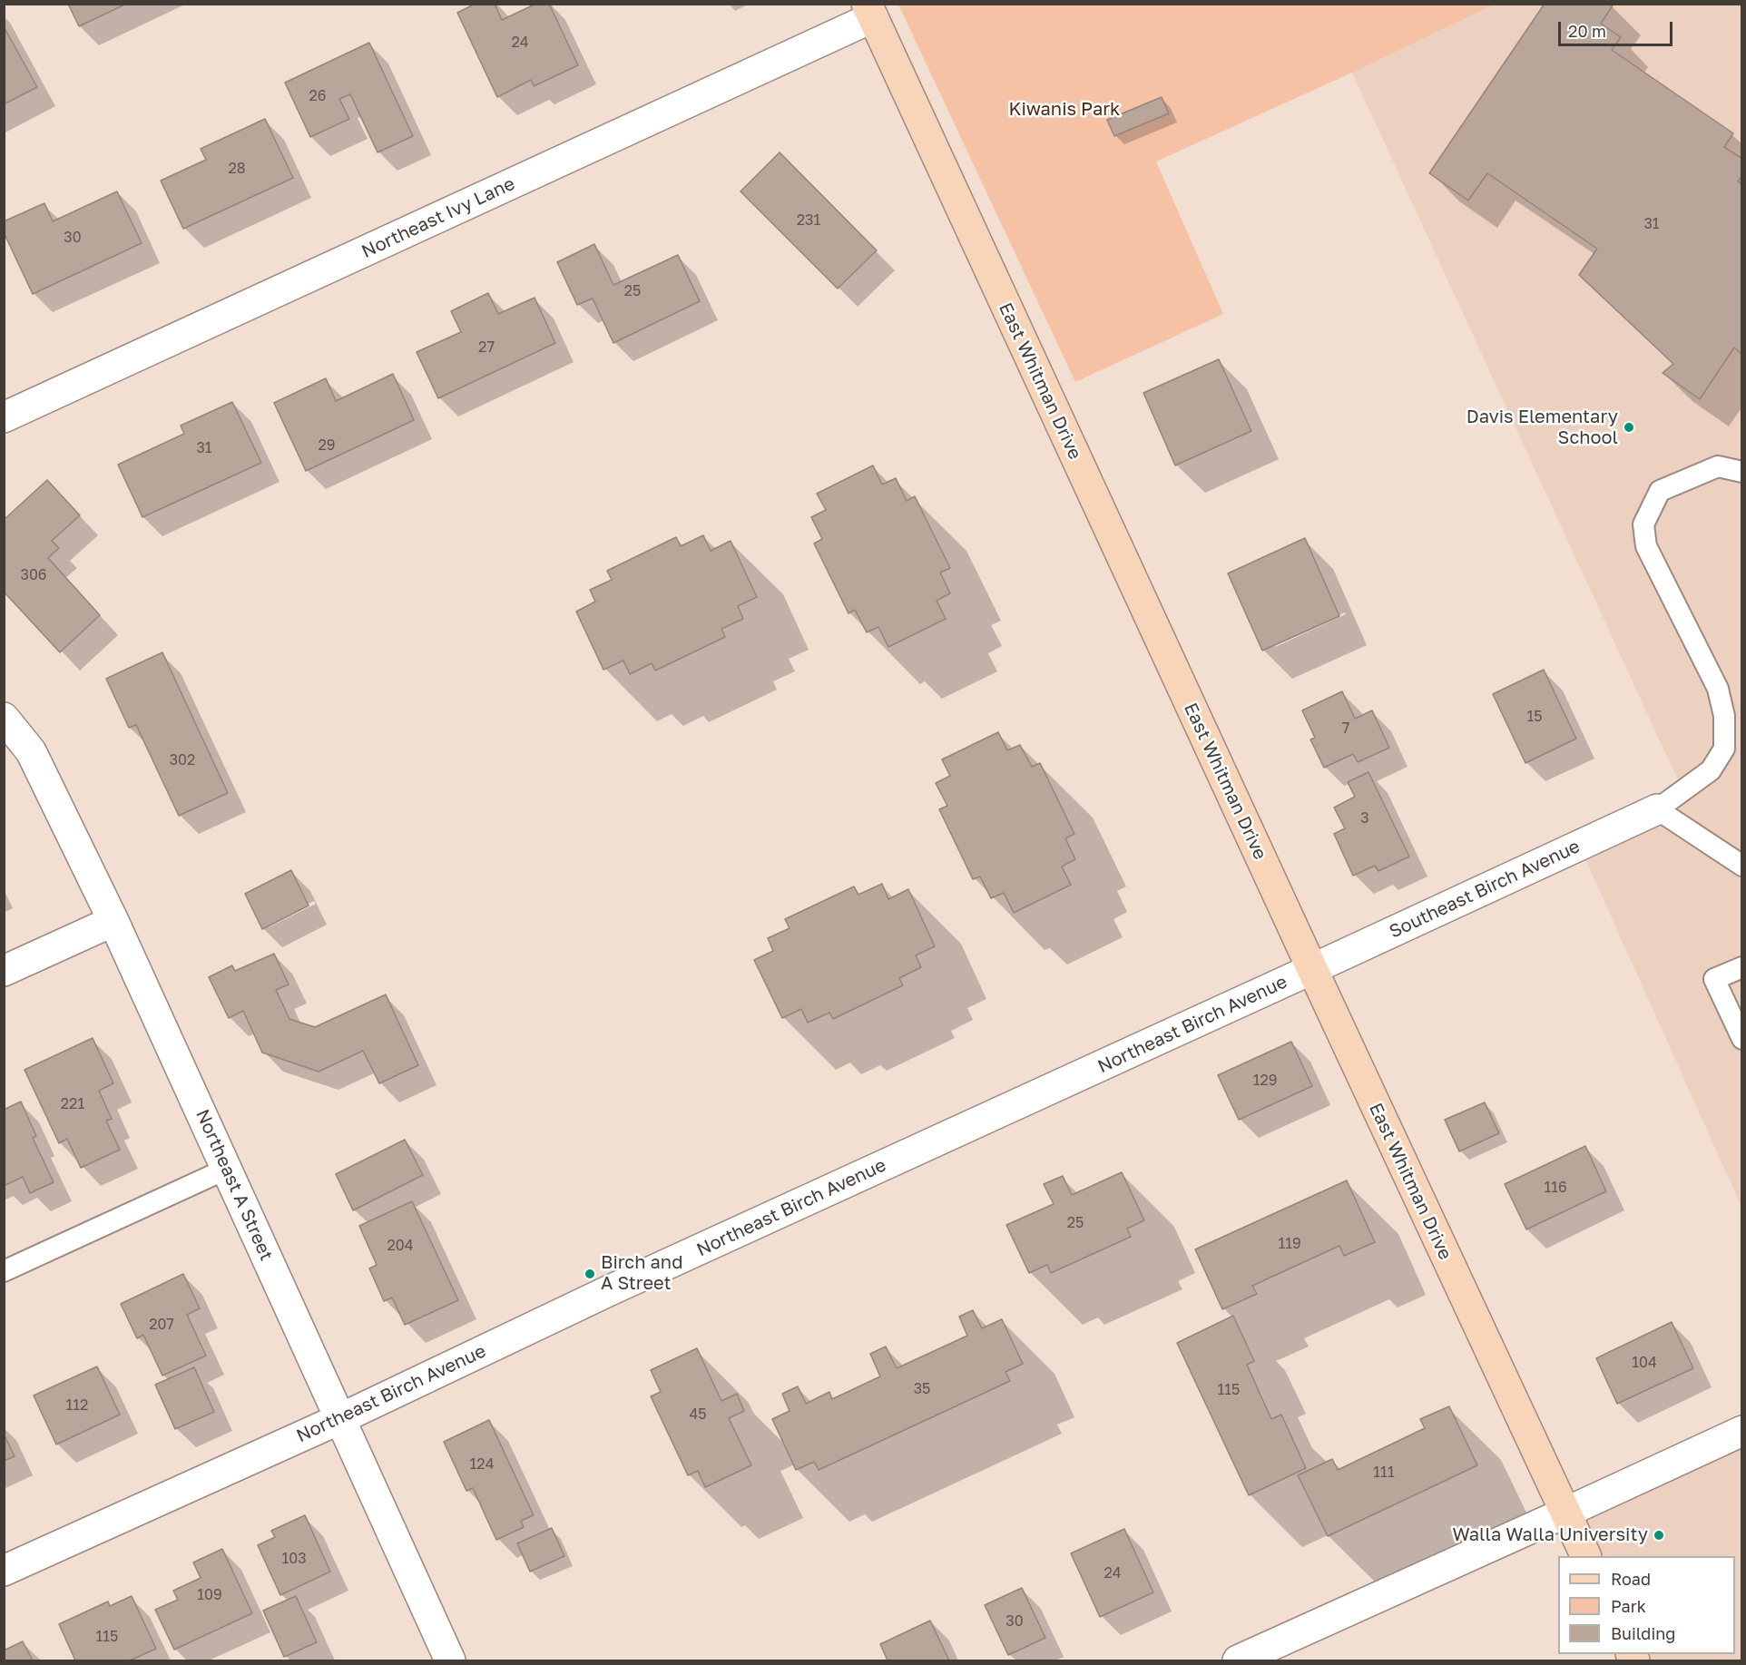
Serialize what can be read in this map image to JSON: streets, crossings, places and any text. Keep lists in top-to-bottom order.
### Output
{
  "streets": {
    "main road": ["East Whitman Drive"],
    "street": [
      "Northeast Ivy Lane",
      "Southeast Birch Avenue",
      "Northeast Birch Avenue",
      "Northeast A Street"
    ]
  },
  "crossings": [
    ["Northeast Ivy Lane", "East Whitman Drive"],
    ["East Whitman Drive", "Southeast Birch Avenue"],
    ["East Whitman Drive", "Northeast Birch Avenue"],
    ["Southeast Birch Avenue", "Northeast Birch Avenue"],
    ["Northeast Birch Avenue", "Northeast A Street"]
  ],
  "parks": ["Kiwanis Park"],
  "places": ["Davis Elementary School", "Birch and A Street", "Walla Walla University"],
  "house_numbers": [
    "24",
    "26",
    "28",
    "231",
    "31",
    "30",
    "25",
    "27",
    "29",
    "31",
    "306",
    "15",
    "7",
    "302",
    "3",
    "129",
    "221",
    "116",
    "25",
    "119",
    "204",
    "207",
    "104",
    "35",
    "115",
    "112",
    "45",
    "124",
    "111",
    "103",
    "24",
    "109",
    "30",
    "115"
  ],
  "legend": ["Road", "Park", "Building"],
  "scale_bar": "20 m"
}
